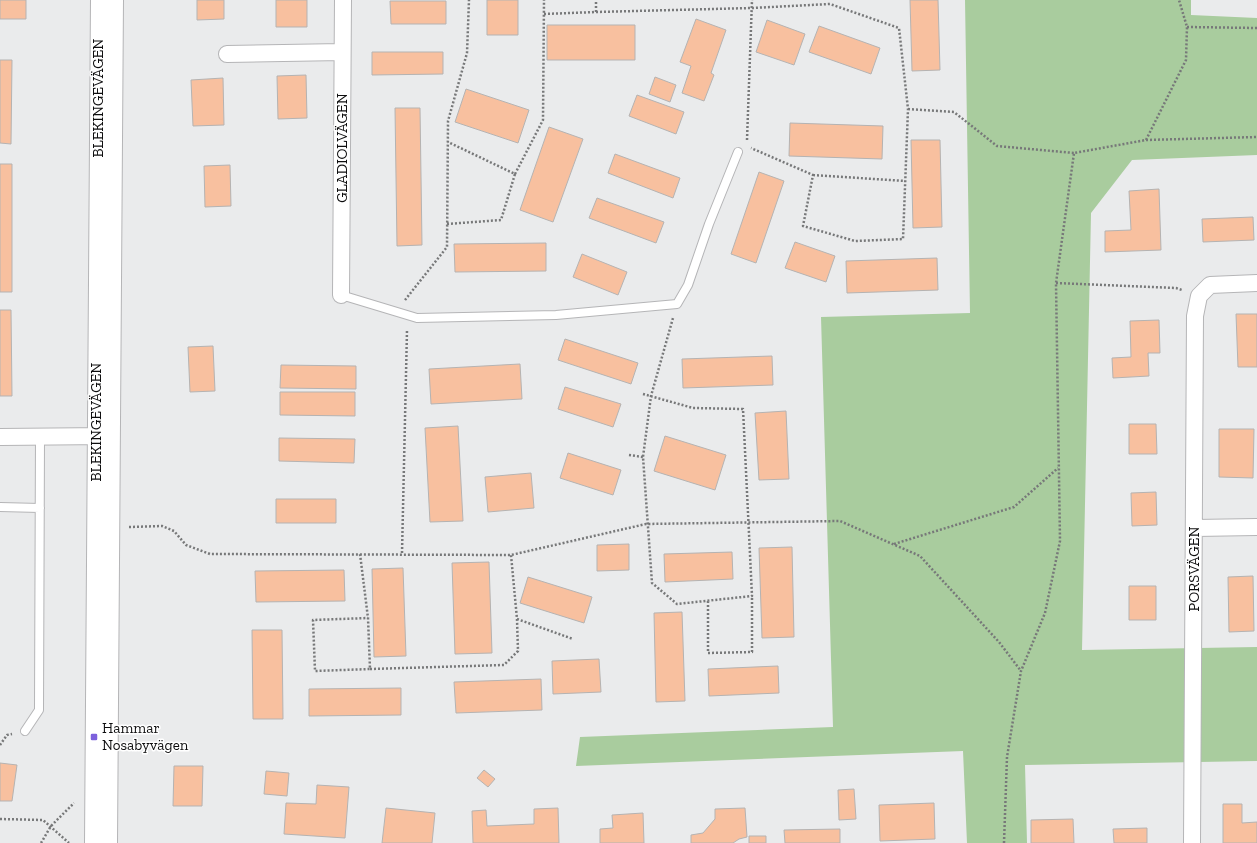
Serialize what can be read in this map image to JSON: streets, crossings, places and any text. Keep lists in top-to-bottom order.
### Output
{
  "streets": {
    "street": ["BLEKINGEVÄGEN", "GLADIOLVÄGEN", "PORSVÄGEN"]
  },
  "places": {
    "transit": ["Hammar Nosabyvägen"]
  }
}
